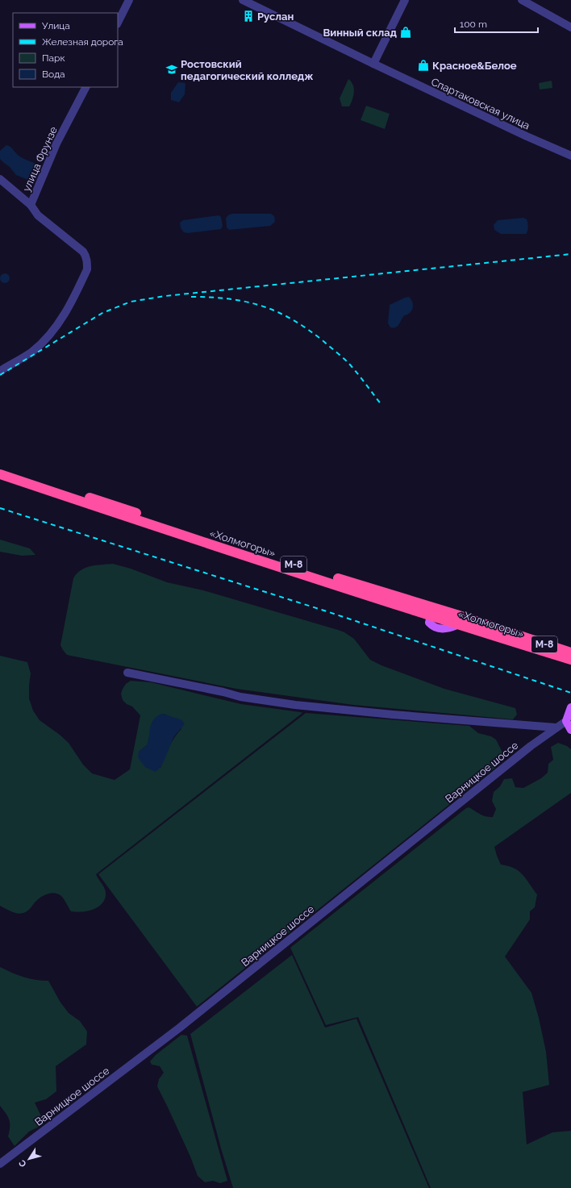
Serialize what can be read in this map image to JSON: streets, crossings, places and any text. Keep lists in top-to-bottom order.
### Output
{
  "streets": {
    "highway": ["«Холмогоры»", "М-8"],
    "street": ["Спартаковская улица", "улица Фрунзе", "Варницкое шоссе"]
  },
  "places": {
    "building": ["Руслан"],
    "shop": ["Винный склад", "Красное&Белое"],
    "school or university": ["Ростовский педагогический колледж"]
  },
  "legend": [
    "Улица",
    "Железная дорога",
    "Парк",
    "Вода"
  ],
  "scale_bar": "100 m",
  "north": "bottom left"
}
